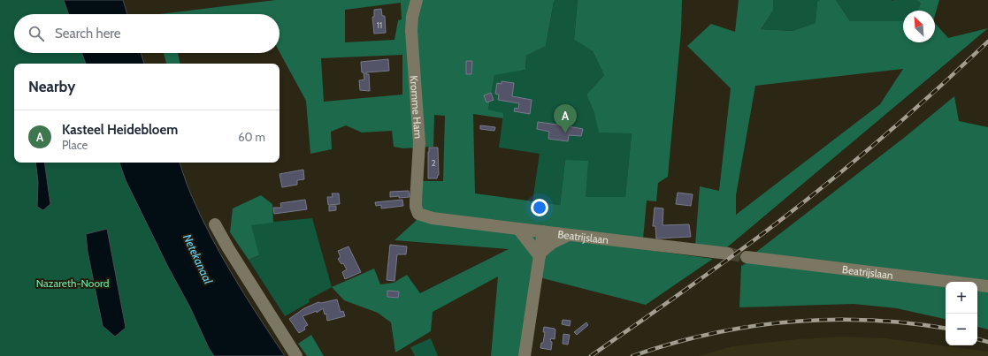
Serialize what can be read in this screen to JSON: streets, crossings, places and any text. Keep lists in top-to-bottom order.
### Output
{
  "streets": {
    "street": ["Kromme Ham", "Beatrijslaan"]
  },
  "crossings": [
    ["Kromme Ham", "Beatrijslaan"]
  ],
  "water": ["Netekanaal"],
  "parks": ["Nazareth-Noord"],
  "house_numbers": ["11", "2"],
  "north": "top left",
  "page": {
    "search": "Search here",
    "heading": "Nearby",
    "pins": "A",
    "list": [
      {
        "mark": "A",
        "name": "Kasteel Heidebloem",
        "note": "Place",
        "value": "60 m"
      }
    ],
    "map_buttons": ["+", "−"]
  }
}
